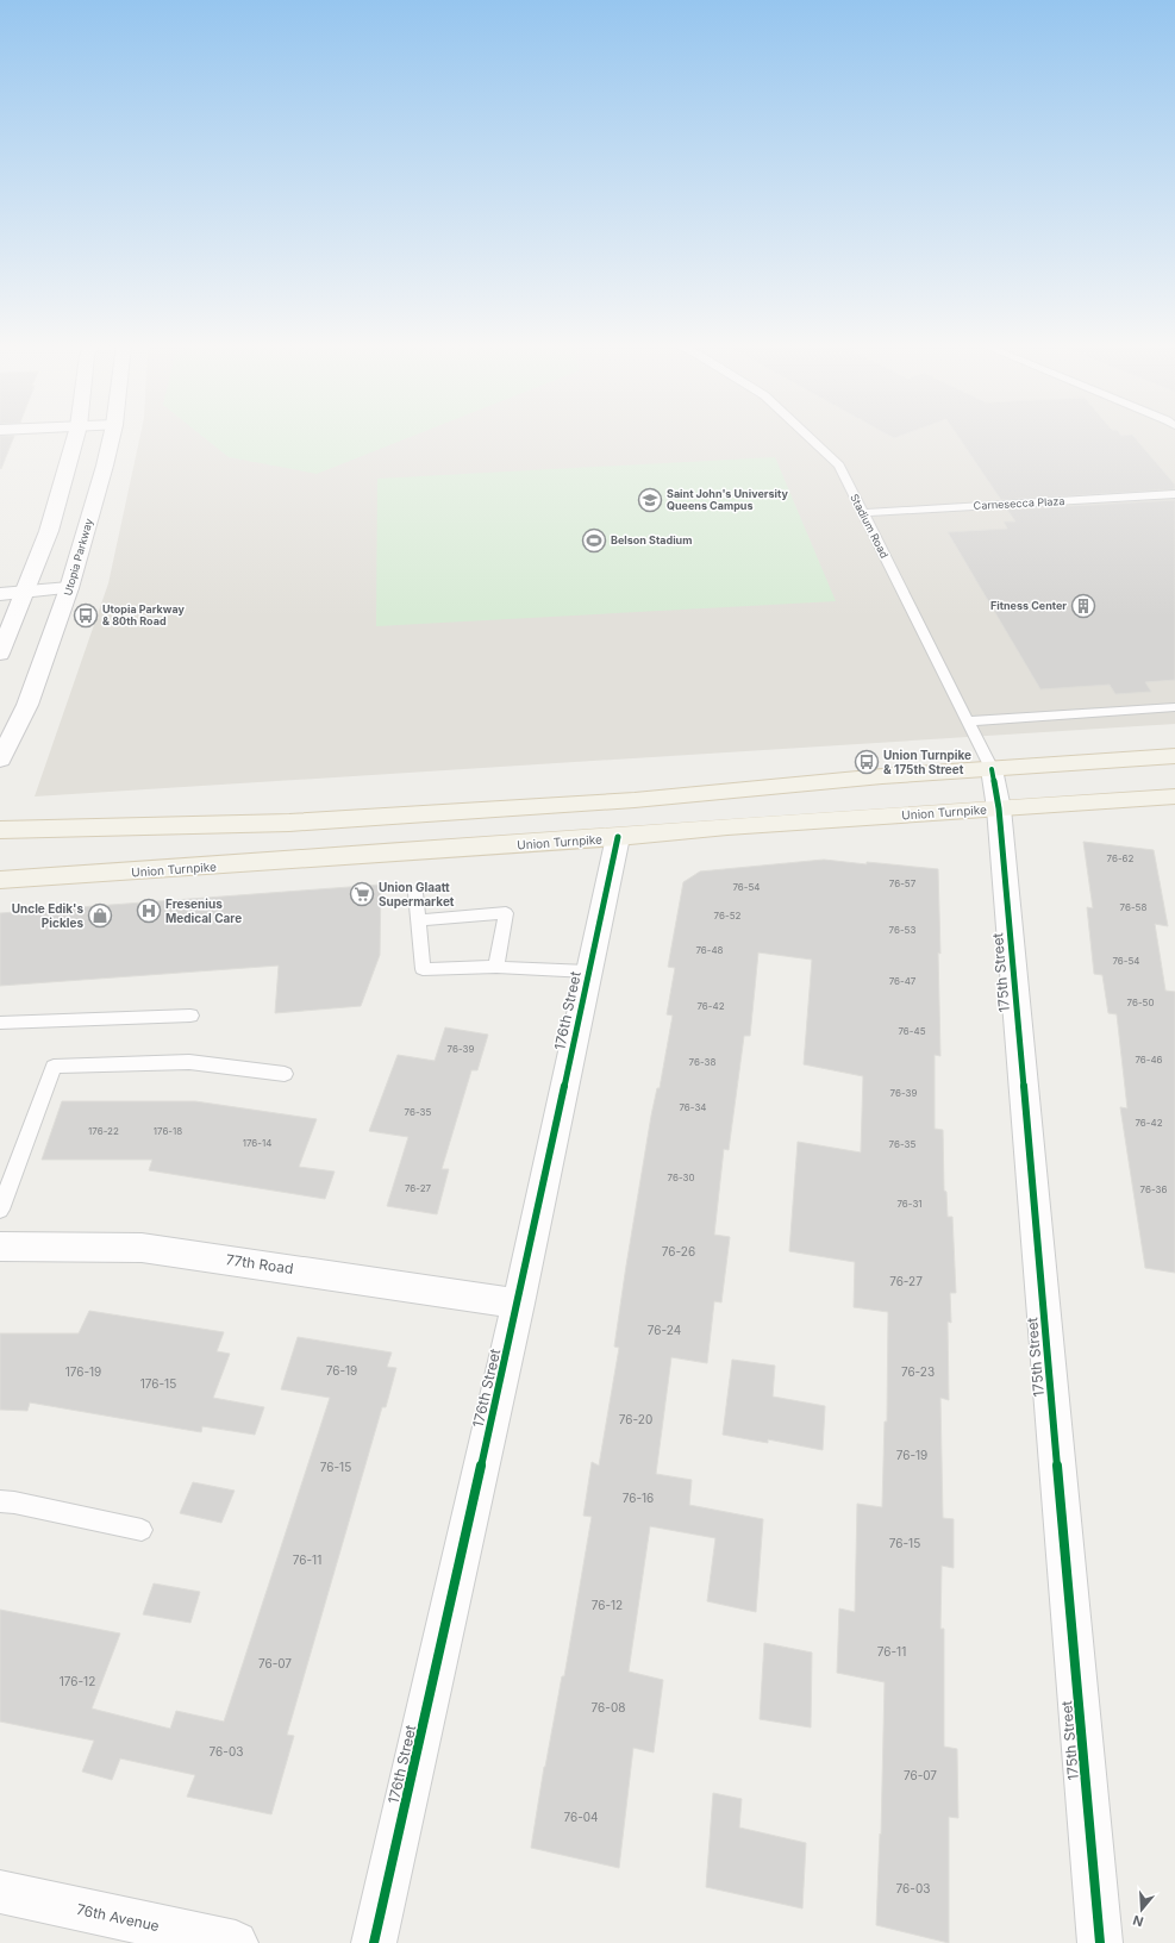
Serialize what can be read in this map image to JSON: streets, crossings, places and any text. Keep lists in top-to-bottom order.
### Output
{
  "streets": {
    "main road": ["Union Turnpike"],
    "street": [
      "Utopia Parkway",
      "175th Street",
      "176th Street",
      "77th Road",
      "76th Avenue"
    ],
    "lane": ["Carnesecca Plaza", "Stadium Road"]
  },
  "crossings": [
    ["Carnesecca Plaza", "Stadium Road"],
    ["Stadium Road", "175th Street"],
    ["Union Turnpike", "175th Street"],
    ["Union Turnpike", "176th Street"],
    ["176th Street", "77th Road"]
  ],
  "places": {
    "school or university": ["Saint John's University Queens Campus"],
    "sports": ["Belson Stadium"],
    "building": ["Fitness Center"],
    "bus stop": ["Utopia Parkway & 80th Road", "Union Turnpike & 175th Street"],
    "supermarket": ["Union Glaatt Supermarket"],
    "hospital": ["Fresenius Medical Care"],
    "shop": ["Uncle Edik's Pickles"]
  },
  "house_numbers": [
    "76-62",
    "76-57",
    "76-54",
    "76-58",
    "76-52",
    "76-53",
    "76-48",
    "76-54",
    "76-47",
    "76-50",
    "76-42",
    "76-45",
    "76-39",
    "76-46",
    "76-38",
    "76-39",
    "76-34",
    "76-35",
    "76-42",
    "176-22",
    "176-18",
    "176-14",
    "76-35",
    "76-30",
    "76-27",
    "76-36",
    "76-31",
    "76-26",
    "76-27",
    "76-24",
    "76-19",
    "176-19",
    "76-23",
    "176-15",
    "76-20",
    "76-19",
    "76-15",
    "76-16",
    "76-15",
    "76-11",
    "76-12",
    "76-11",
    "76-07",
    "176-12",
    "76-08",
    "76-03",
    "76-07",
    "76-04",
    "76-03"
  ],
  "north": "bottom"
}
